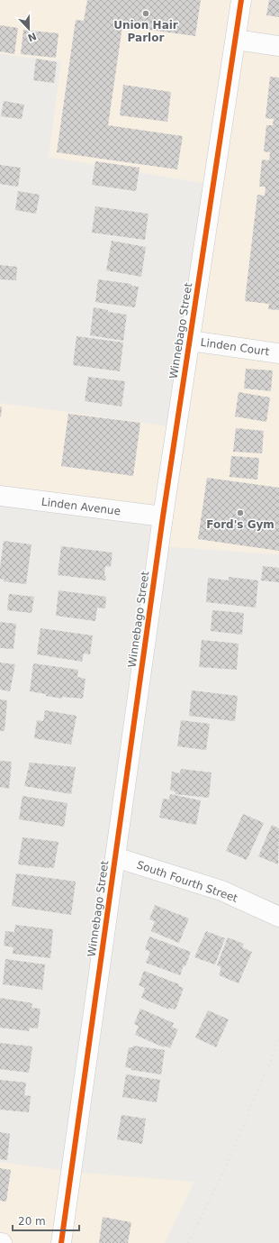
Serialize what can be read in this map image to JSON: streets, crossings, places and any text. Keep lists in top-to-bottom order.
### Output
{
  "streets": {
    "street": [
      "Winnebago Street",
      "Linden Court",
      "Linden Avenue",
      "South Fourth Street"
    ]
  },
  "crossings": [
    ["Winnebago Street", "Linden Court"],
    ["Winnebago Street", "Linden Avenue"],
    ["Winnebago Street", "South Fourth Street"]
  ],
  "places": ["Union Hair Parlor", "Ford's Gym"],
  "scale_bar": "20 m",
  "north": "bottom"
}
